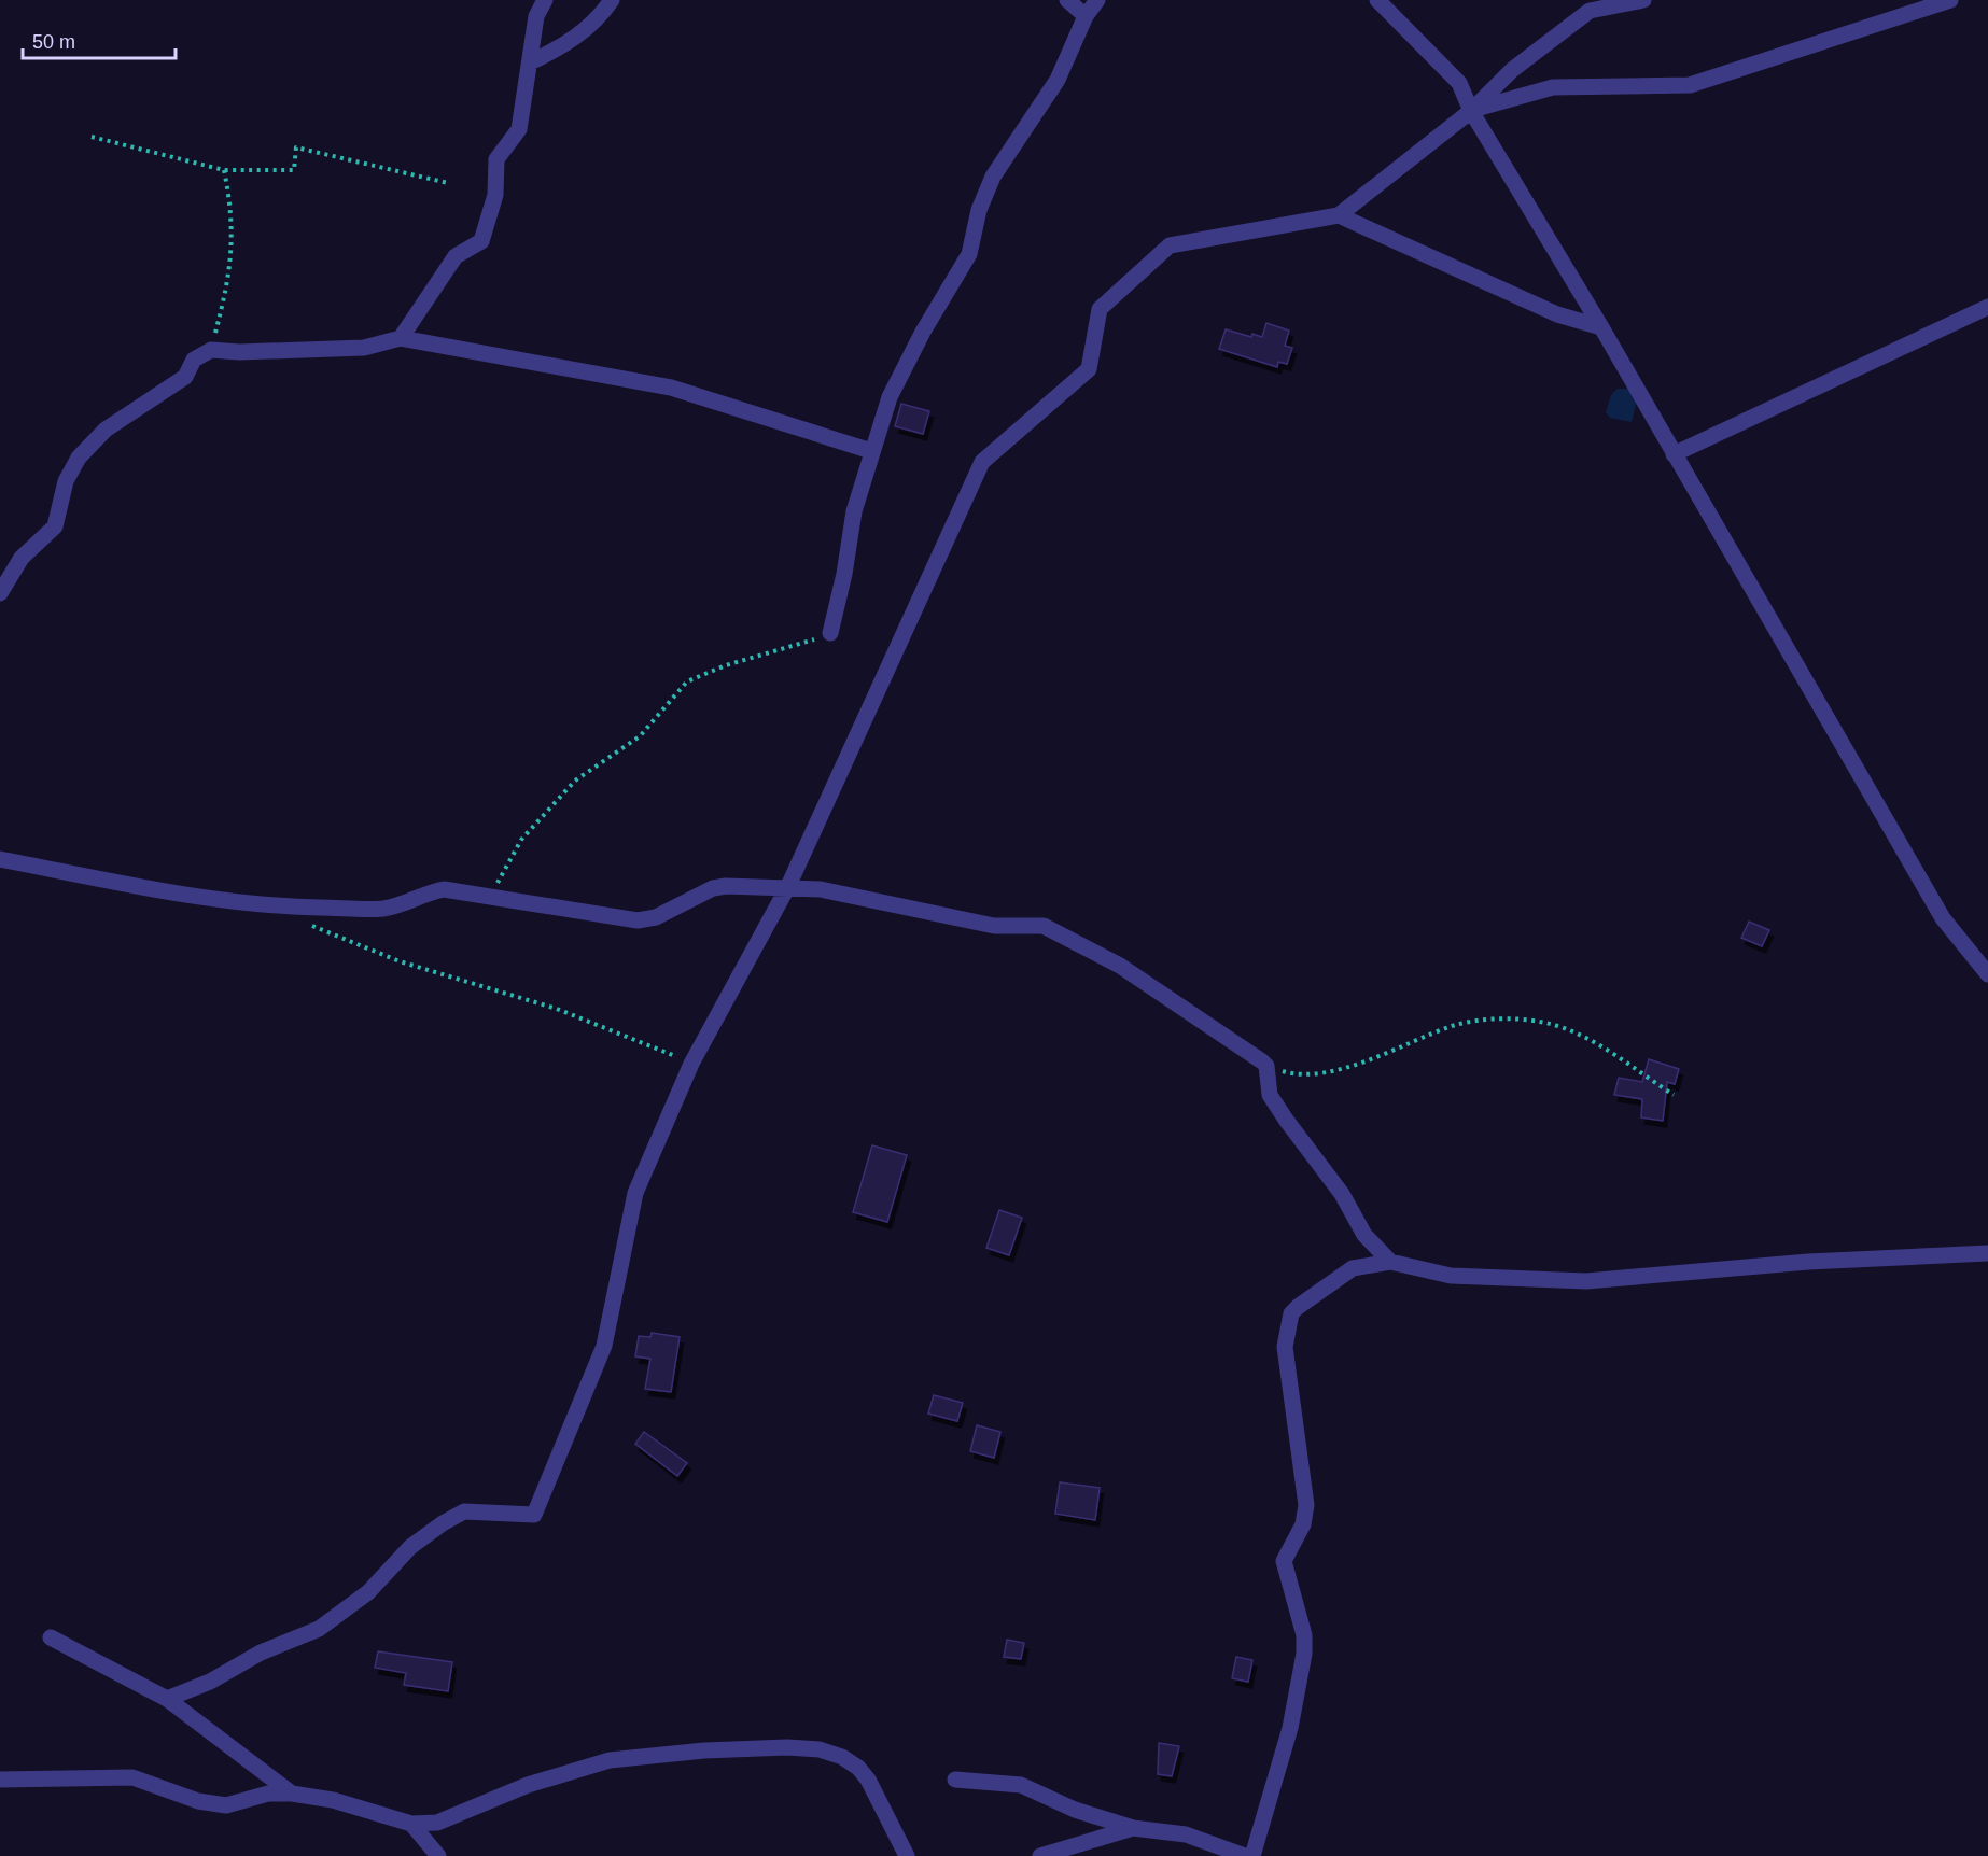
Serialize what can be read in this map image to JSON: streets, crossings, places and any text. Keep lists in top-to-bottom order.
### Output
{
  "scale_bar": "50 m"
}
